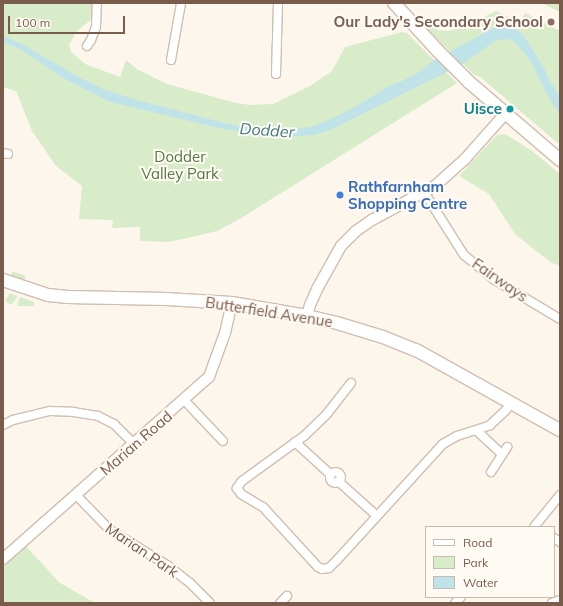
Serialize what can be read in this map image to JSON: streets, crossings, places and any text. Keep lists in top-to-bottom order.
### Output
{
  "streets": {
    "main road": ["Butterfield Avenue"],
    "street": ["Fairways", "Marian Road", "Marian Park"]
  },
  "crossings": [
    ["Butterfield Avenue", "Marian Road"],
    ["Marian Road", "Marian Park"]
  ],
  "water": ["Dodder"],
  "parks": ["Dodder Valley Park"],
  "places": ["Our Lady's Secondary School", "Uisce", "Rathfarnham Shopping Centre"],
  "legend": ["Road", "Park", "Water"],
  "scale_bar": "100 m"
}
